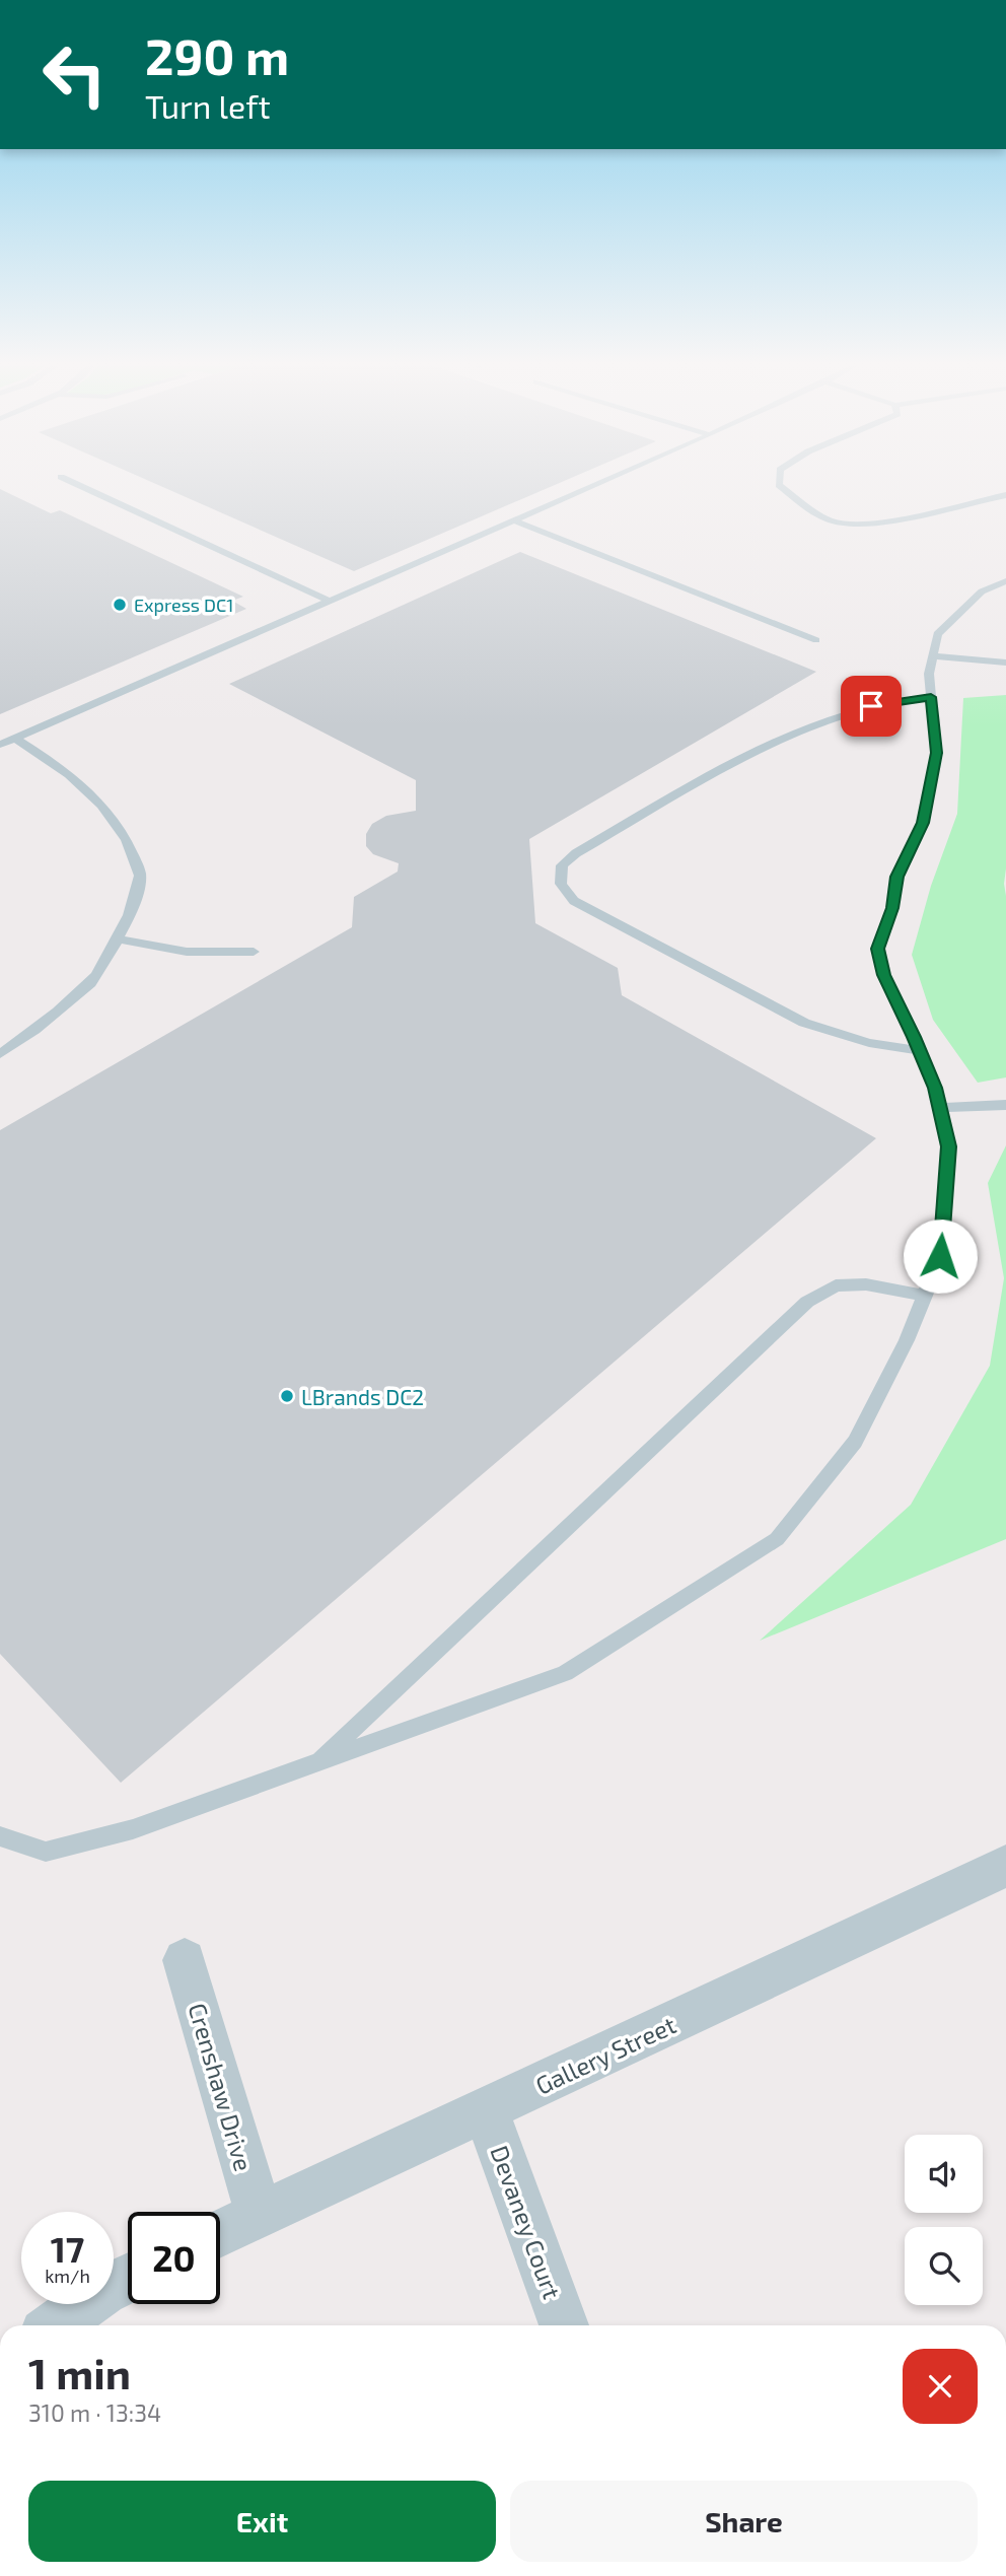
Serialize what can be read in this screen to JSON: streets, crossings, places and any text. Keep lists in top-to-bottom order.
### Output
{
  "streets": {
    "street": ["Gallery Street", "Crenshaw Drive", "Devaney Court"]
  },
  "crossings": [
    ["Gallery Street", "Crenshaw Drive"],
    ["Gallery Street", "Devaney Court"]
  ],
  "places": ["Express DC1", "LBrands DC2"],
  "page": {
    "turn": ["290 m", "Turn left"],
    "speed": "17 km/h",
    "limit": "20",
    "heading": ["1 min", "310 m · 13:34"],
    "buttons": ["Exit", "Share"]
  }
}
